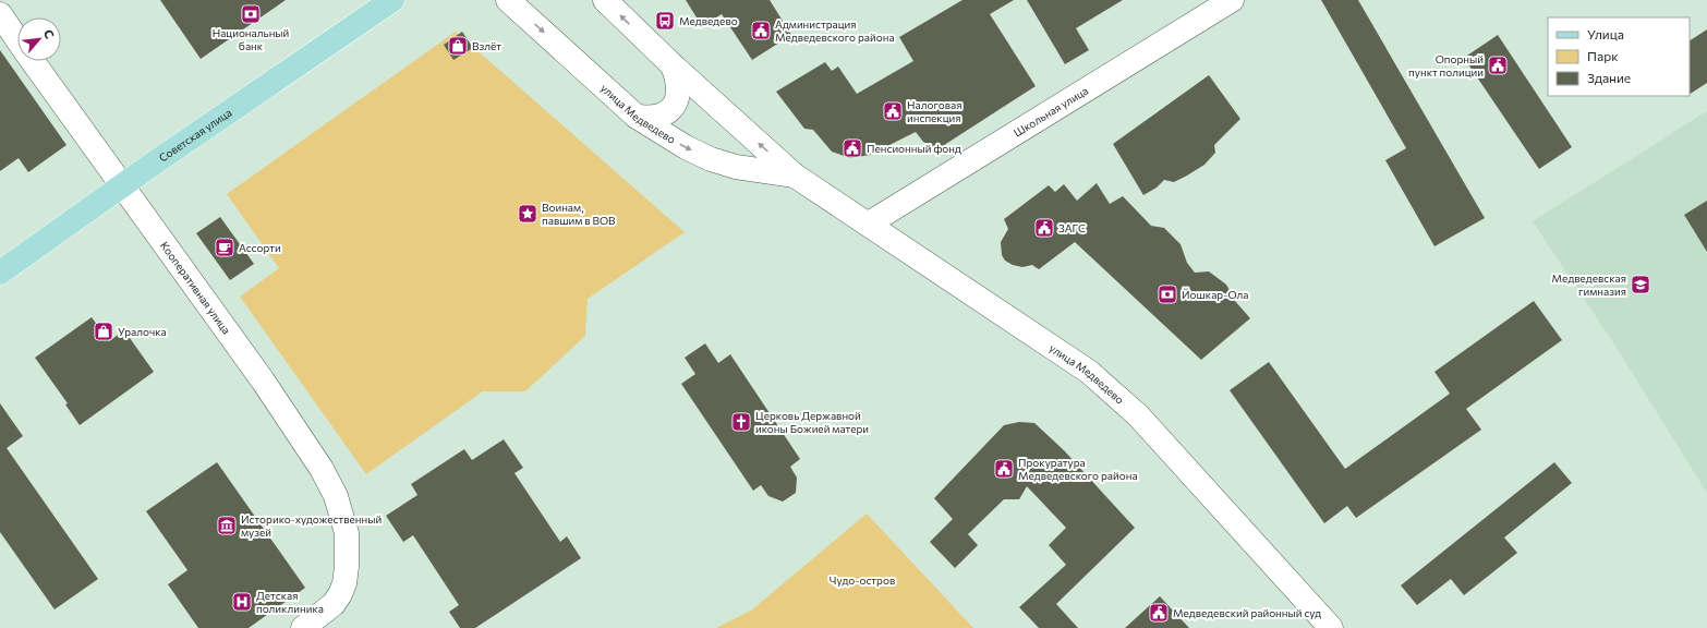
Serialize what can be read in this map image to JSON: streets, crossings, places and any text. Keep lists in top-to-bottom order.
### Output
{
  "streets": {
    "main road": ["Советская улица"],
    "street": ["улица Медведево", "Школьная улица", "Кооперативная улица"]
  },
  "crossings": [
    ["улица Медведево", "Школьная улица"],
    ["Советская улица", "Кооперативная улица"]
  ],
  "parks": ["Чудо-остров"],
  "places": {
    "bank": ["Национальный банк", "Йошкар-Ола"],
    "bus stop": ["Медведево"],
    "public building": [
      "Администрация Медведевского района",
      "Опорный пункт полиции",
      "Налоговая инспекция",
      "Пенсионный фонд",
      "ЗАГС",
      "Прокуратура Медведевского района",
      "Медведевский районный суд"
    ],
    "shop": ["Взлёт", "Уралочка"],
    "place": ["Воинам, павшим в ВОВ"],
    "cafe": ["Ассорти"],
    "school or university": ["Медведевская гимназия"],
    "church": ["Церковь Державной иконы Божией матери"],
    "museum": ["Историко-художественный музей"],
    "hospital": ["Детская поликлиника"]
  },
  "legend": ["Улица", "Парк", "Здание"],
  "north": "top right"
}
